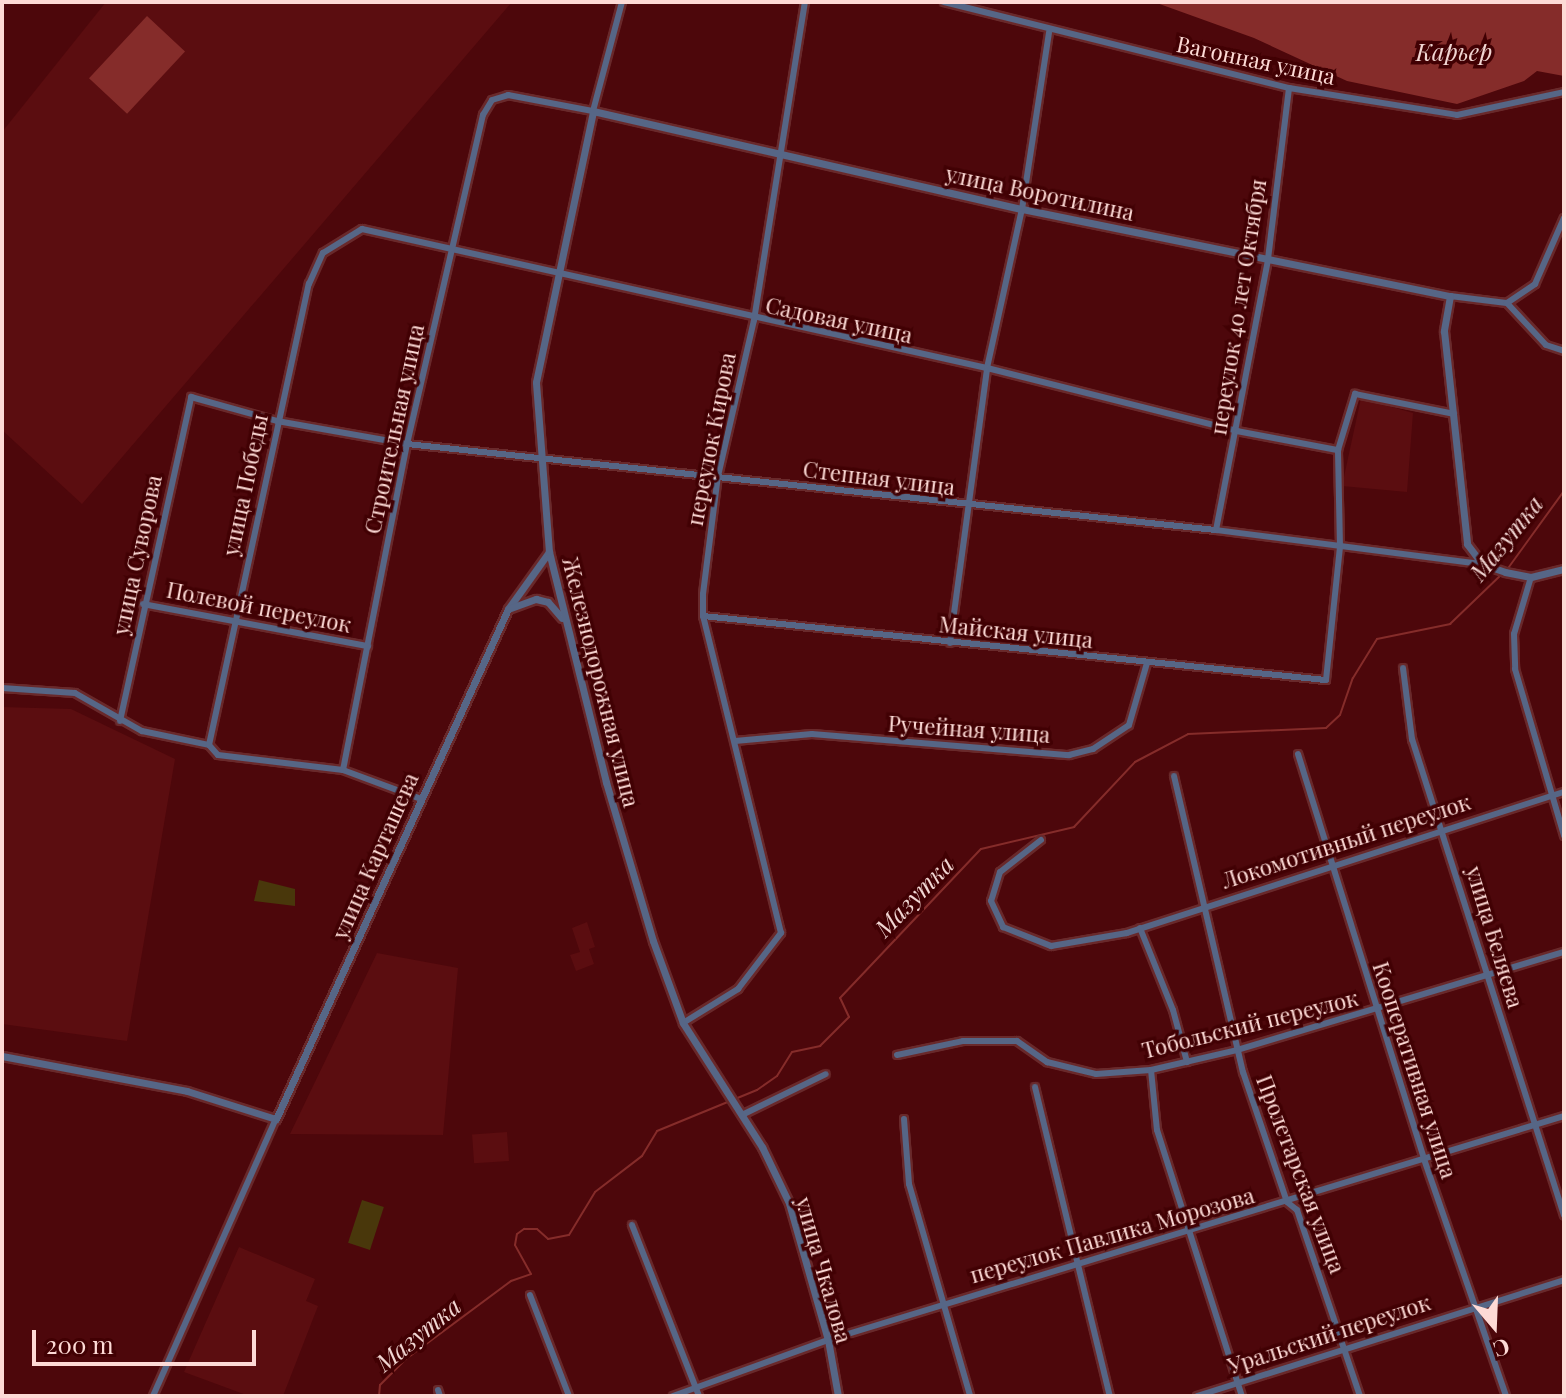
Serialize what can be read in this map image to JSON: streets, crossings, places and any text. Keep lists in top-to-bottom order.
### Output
{
  "streets": {
    "street": [
      "Вагонная улица",
      "улица Воротилина",
      "переулок 40 лет Октября",
      "Садовая улица",
      "Строительная улица",
      "переулок Кирова",
      "Степная улица",
      "улица Победы",
      "улица Суворова",
      "Полевой переулок",
      "Майская улица",
      "Железнодорожная улица",
      "Ручейная улица",
      "Локомотивный переулок",
      "улица Карташева",
      "улица Беляева",
      "Тобольский переулок",
      "Кооперативная улица",
      "Пролетарская улица",
      "переулок Павлика Морозова",
      "улица Чкалова",
      "Уральский переулок"
    ]
  },
  "crossings": [
    ["Вагонная улица", "переулок 40 лет Октября"],
    ["улица Воротилина", "переулок 40 лет Октября"],
    ["улица Воротилина", "Строительная улица"],
    ["улица Воротилина", "переулок Кирова"],
    ["улица Воротилина", "Железнодорожная улица"],
    ["переулок 40 лет Октября", "Садовая улица"],
    ["переулок 40 лет Октября", "Степная улица"],
    ["Садовая улица", "Строительная улица"],
    ["Садовая улица", "переулок Кирова"],
    ["Садовая улица", "улица Победы"],
    ["Садовая улица", "Железнодорожная улица"],
    ["Строительная улица", "Степная улица"],
    ["Строительная улица", "Полевой переулок"],
    ["переулок Кирова", "Степная улица"],
    ["переулок Кирова", "Майская улица"],
    ["переулок Кирова", "Железнодорожная улица"],
    ["переулок Кирова", "Ручейная улица"],
    ["Степная улица", "улица Победы"],
    ["Степная улица", "улица Суворова"],
    ["Степная улица", "Майская улица"],
    ["Степная улица", "Железнодорожная улица"],
    ["улица Победы", "Полевой переулок"],
    ["улица Суворова", "Полевой переулок"],
    ["Майская улица", "Ручейная улица"],
    ["Железнодорожная улица", "улица Карташева"],
    ["Железнодорожная улица", "улица Чкалова"],
    ["Локомотивный переулок", "улица Беляева"],
    ["Локомотивный переулок", "Кооперативная улица"],
    ["Локомотивный переулок", "Пролетарская улица"],
    ["улица Беляева", "Тобольский переулок"],
    ["улица Беляева", "переулок Павлика Морозова"],
    ["Тобольский переулок", "Кооперативная улица"],
    ["Тобольский переулок", "Пролетарская улица"],
    ["Кооперативная улица", "переулок Павлика Морозова"],
    ["Кооперативная улица", "Уральский переулок"],
    ["Пролетарская улица", "переулок Павлика Морозова"],
    ["Пролетарская улица", "Уральский переулок"],
    ["переулок Павлика Морозова", "улица Чкалова"]
  ],
  "water": ["Карьер", "Мазутка"],
  "scale_bar": "200 m",
  "north": "bottom"
}
